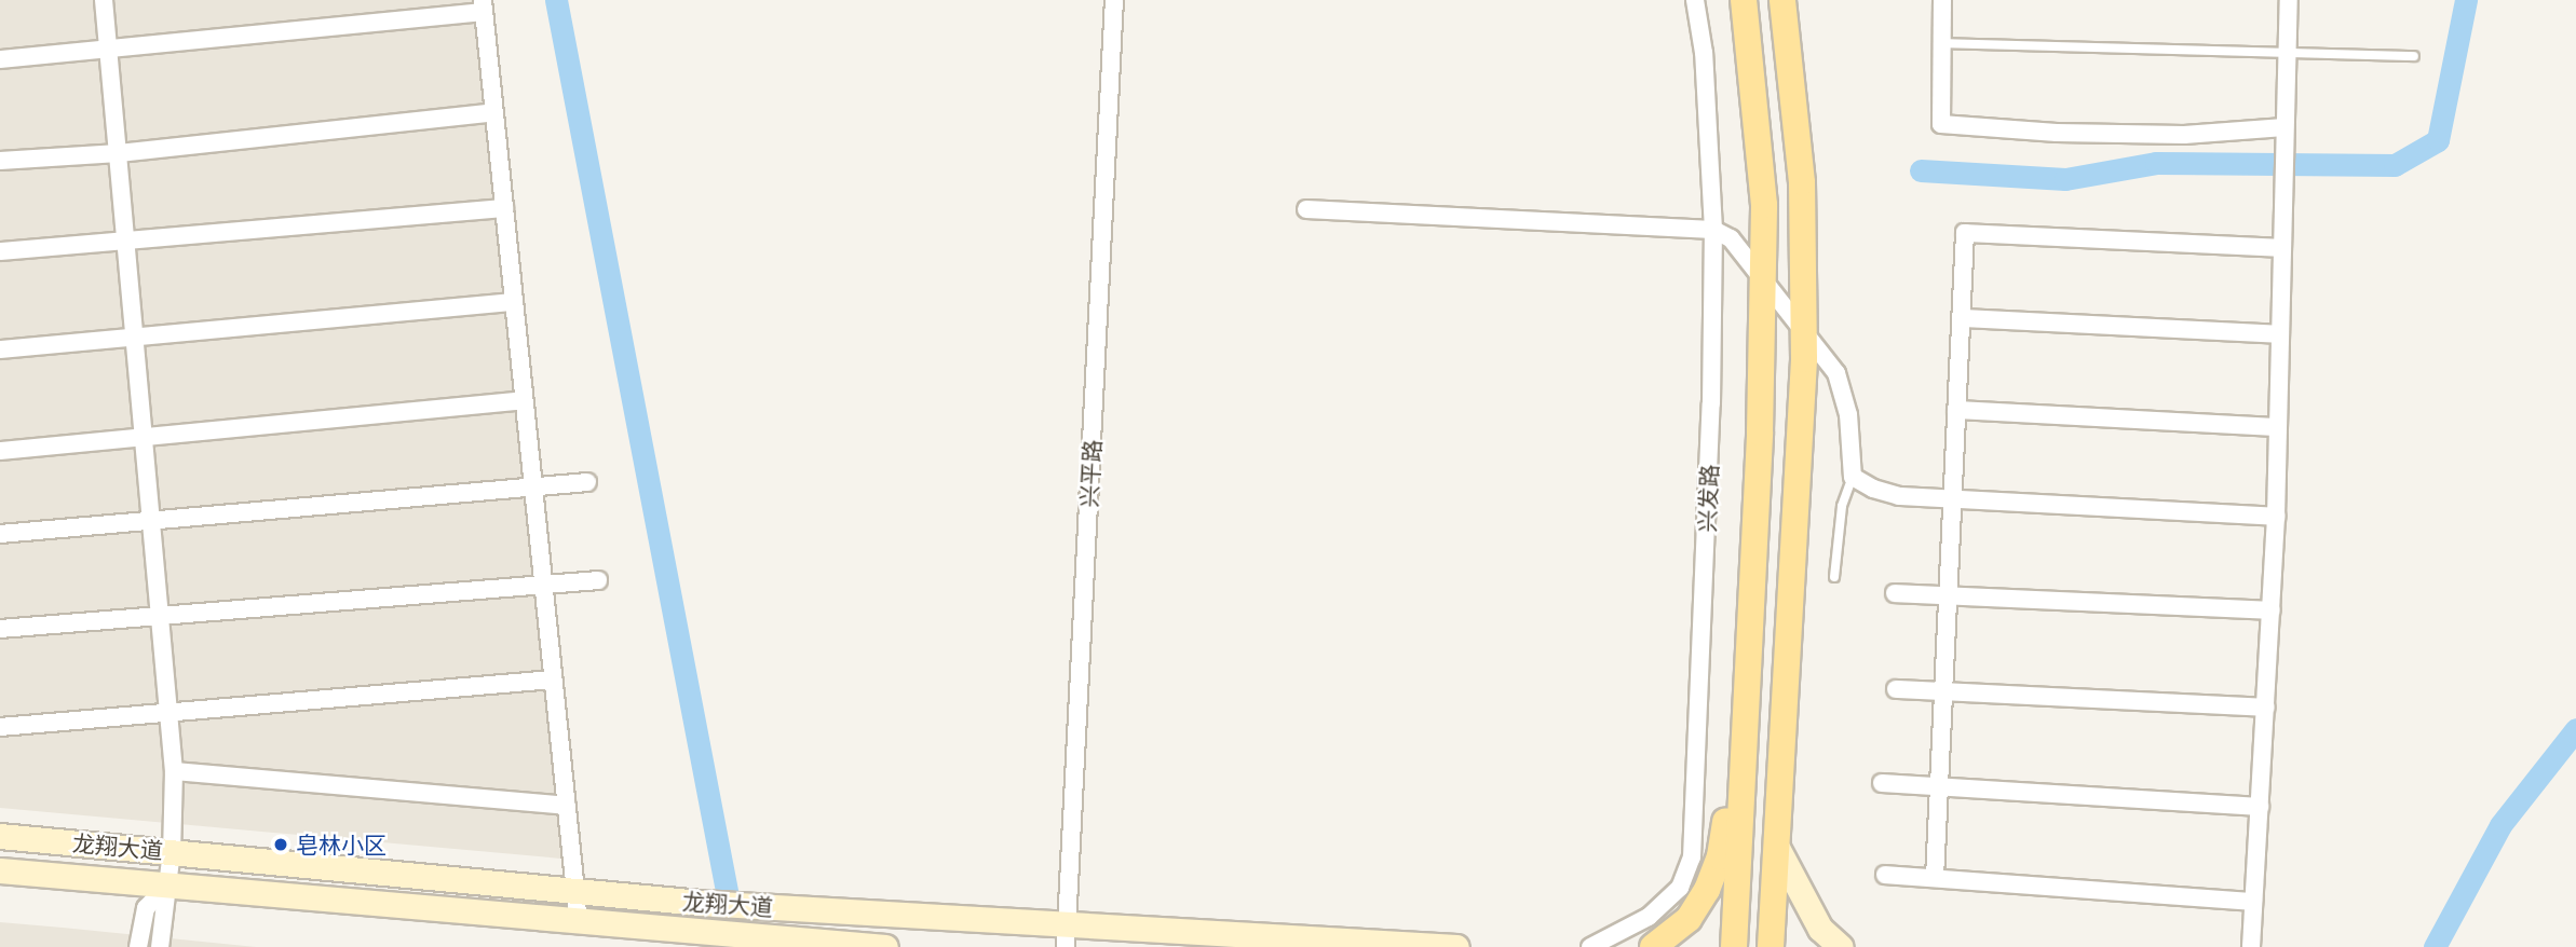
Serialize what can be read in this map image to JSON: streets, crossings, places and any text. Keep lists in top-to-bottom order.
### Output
{
  "streets": {
    "main road": ["龙翔大道"],
    "street": ["兴平路", "兴发路"]
  },
  "crossings": [
    ["兴平路", "龙翔大道"]
  ],
  "places": ["皂林小区"]
}
